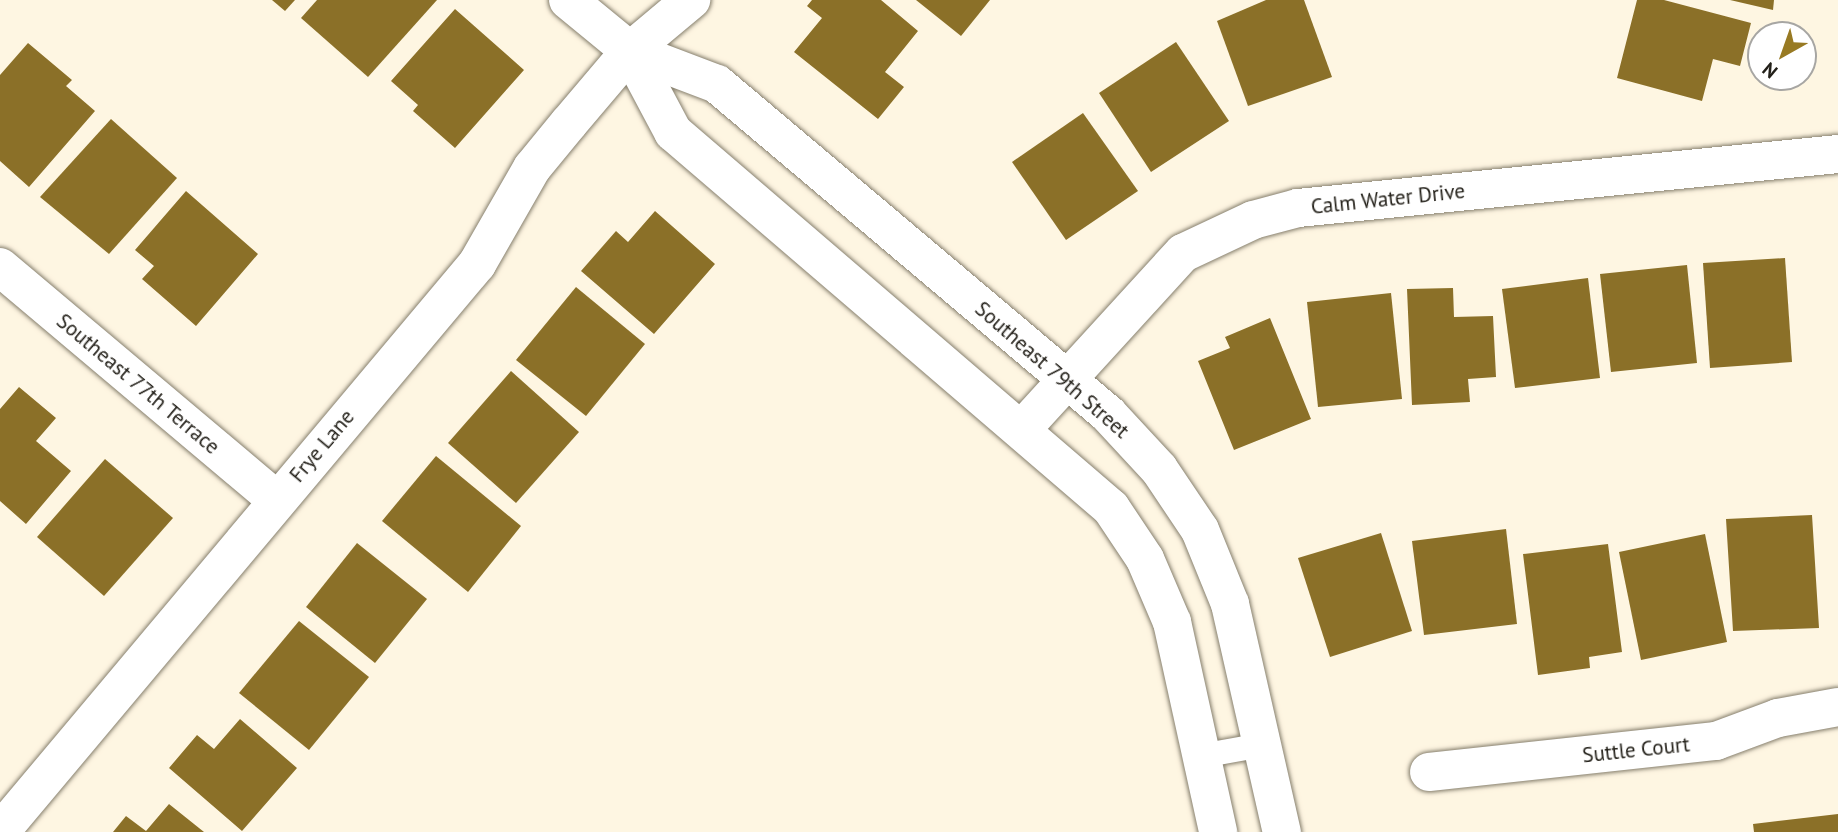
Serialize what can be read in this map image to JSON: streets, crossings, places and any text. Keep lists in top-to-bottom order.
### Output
{
  "streets": {
    "street": [
      "Calm Water Drive",
      "Southeast 79th Street",
      "Southeast 77th Terrace",
      "Frye Lane",
      "Suttle Court"
    ]
  },
  "crossings": [
    ["Calm Water Drive", "Southeast 79th Street"],
    ["Southeast 79th Street", "Frye Lane"],
    ["Southeast 77th Terrace", "Frye Lane"]
  ],
  "north": "bottom left"
}
